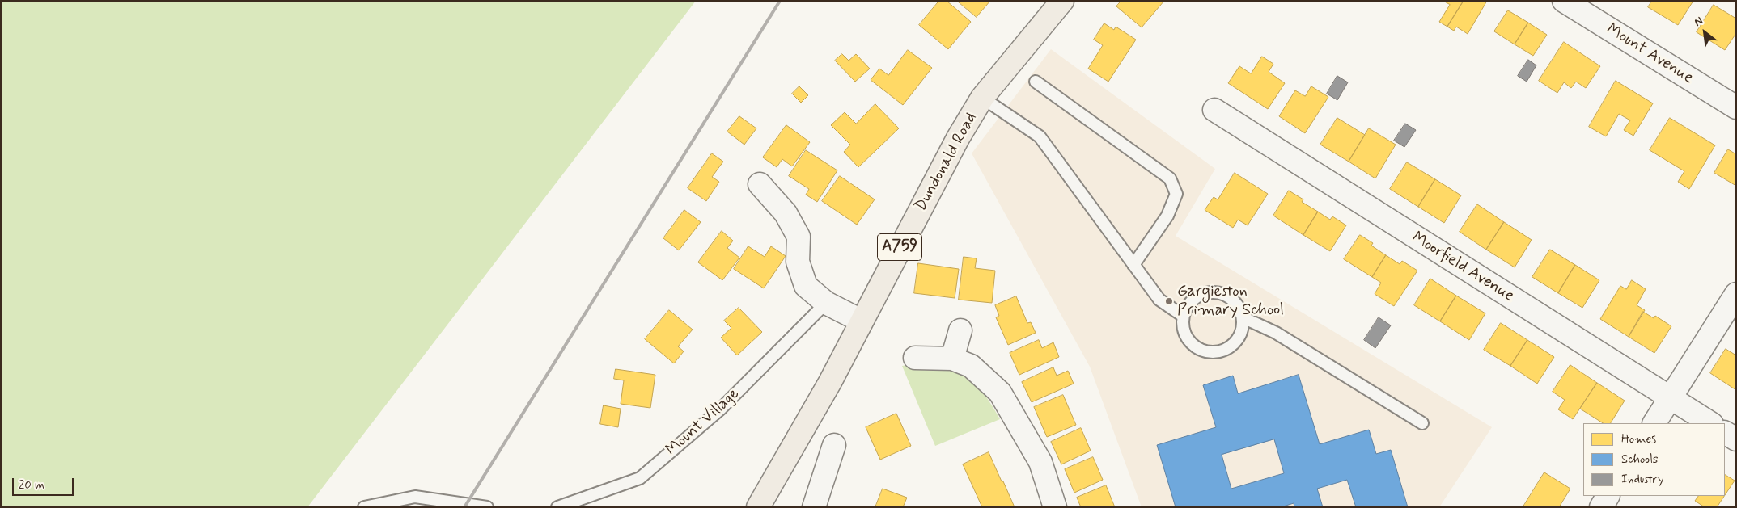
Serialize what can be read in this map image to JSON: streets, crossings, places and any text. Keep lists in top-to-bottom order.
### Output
{
  "streets": {
    "main road": ["Dundonald Road", "A759"],
    "street": ["Mount Avenue", "Moorfield Avenue"],
    "lane": ["Mount Village"]
  },
  "places": ["Gargieston Primary School"],
  "legend": ["Homes", "Schools", "Industry"],
  "scale_bar": "20 m",
  "north": "top left"
}
